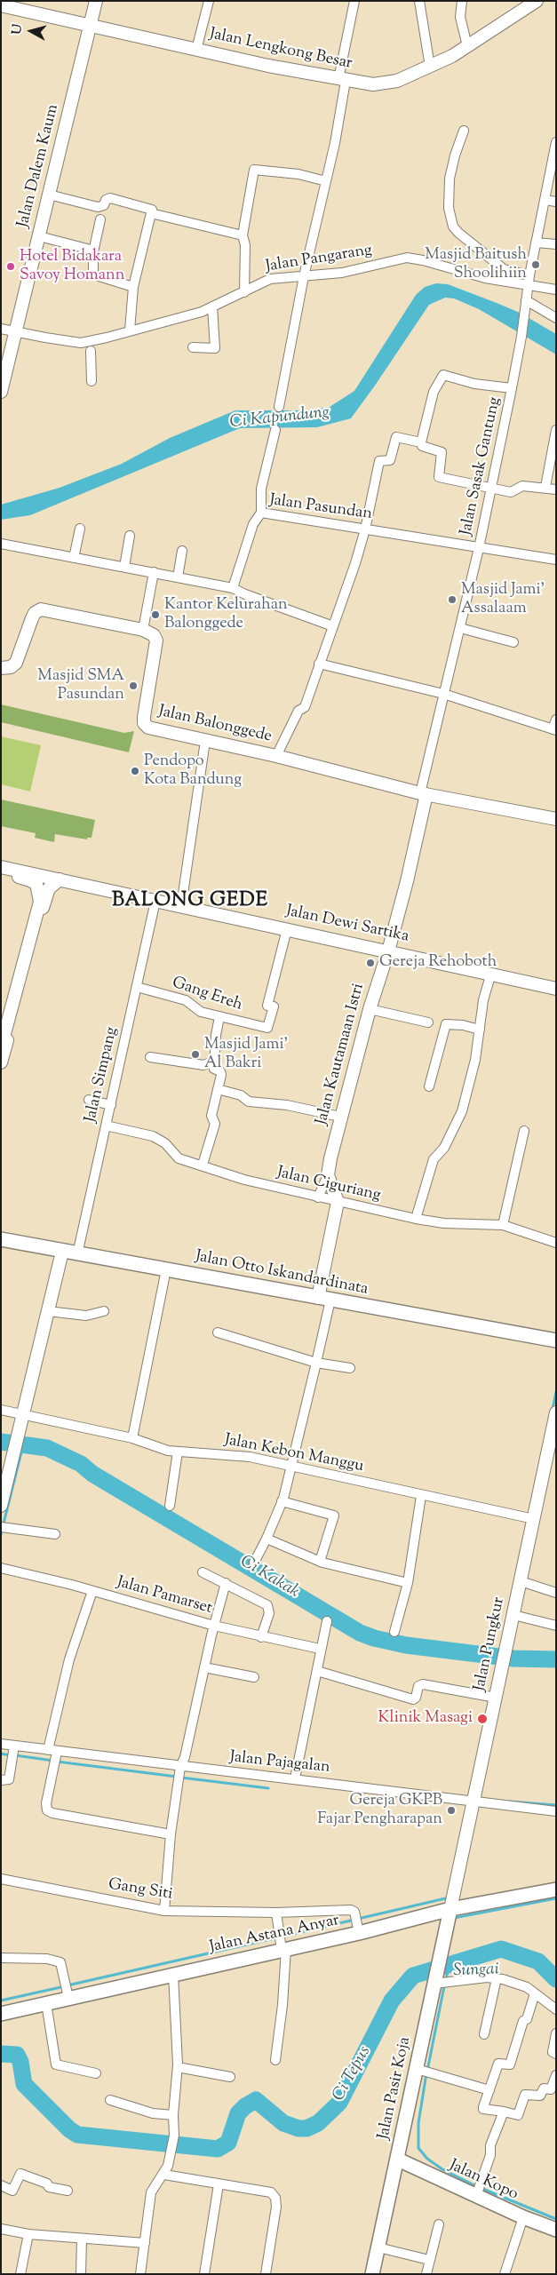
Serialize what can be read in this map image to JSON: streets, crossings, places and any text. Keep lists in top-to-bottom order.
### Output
{
  "streets": {
    "main road": [
      "Jalan Otto Iskandardinata",
      "Jalan Astana Anyar",
      "Jalan Pasir Koja",
      "Jalan Kopo"
    ],
    "street": [
      "Jalan Lengkong Besar",
      "Jalan Dalem Kaum",
      "Jalan Pangarang",
      "Jalan Sasak Gantung",
      "Jalan Pasundan",
      "Jalan Balonggede",
      "Jalan Dewi Sartika",
      "Gang Ereh",
      "Jalan Kautamaan Istri",
      "Jalan Simpang",
      "Jalan Ciguriang",
      "Jalan Kebon Manggu",
      "Jalan Pamarset",
      "Jalan Pungkur",
      "Jalan Pajagalan",
      "Gang Siti"
    ]
  },
  "crossings": [
    ["Jalan Lengkong Besar", "Jalan Dalem Kaum"],
    ["Jalan Dalem Kaum", "Jalan Pangarang"],
    ["Jalan Pangarang", "Jalan Sasak Gantung"],
    ["Jalan Sasak Gantung", "Jalan Pasundan"],
    ["Jalan Sasak Gantung", "Jalan Balonggede"],
    ["Jalan Sasak Gantung", "Jalan Kautamaan Istri"],
    ["Jalan Balonggede", "Jalan Kautamaan Istri"],
    ["Jalan Dewi Sartika", "Gang Ereh"],
    ["Jalan Dewi Sartika", "Jalan Kautamaan Istri"],
    ["Jalan Dewi Sartika", "Jalan Simpang"],
    ["Gang Ereh", "Jalan Simpang"],
    ["Jalan Kautamaan Istri", "Jalan Ciguriang"],
    ["Jalan Simpang", "Jalan Ciguriang"],
    ["Jalan Simpang", "Jalan Otto Iskandardinata"],
    ["Jalan Kebon Manggu", "Jalan Pungkur"],
    ["Jalan Pungkur", "Jalan Pajagalan"],
    ["Jalan Pungkur", "Jalan Astana Anyar"],
    ["Jalan Pungkur", "Jalan Pasir Koja"],
    ["Gang Siti", "Jalan Astana Anyar"],
    ["Jalan Astana Anyar", "Jalan Pasir Koja"],
    ["Jalan Pasir Koja", "Jalan Kopo"]
  ],
  "districts": ["BALONG GEDE"],
  "water": [
    "Ci Kapundung",
    "Ci Kakak",
    "Sungai",
    "Ci Tepus"
  ],
  "places": [
    "Masjid Baitush Shoolihiin",
    "Hotel Bidakara Savoy Homann",
    "Masjid Jami' Assalaam",
    "Kantor Kelurahan Balonggede",
    "Masjid SMA Pasundan",
    "Pendopo Kota Bandung",
    "Gereja Rehoboth",
    "Masjid Jami' Al Bakri",
    "Klinik Masagi",
    "Gereja GKPB Fajar Pengharapan"
  ],
  "north": "left"
}
